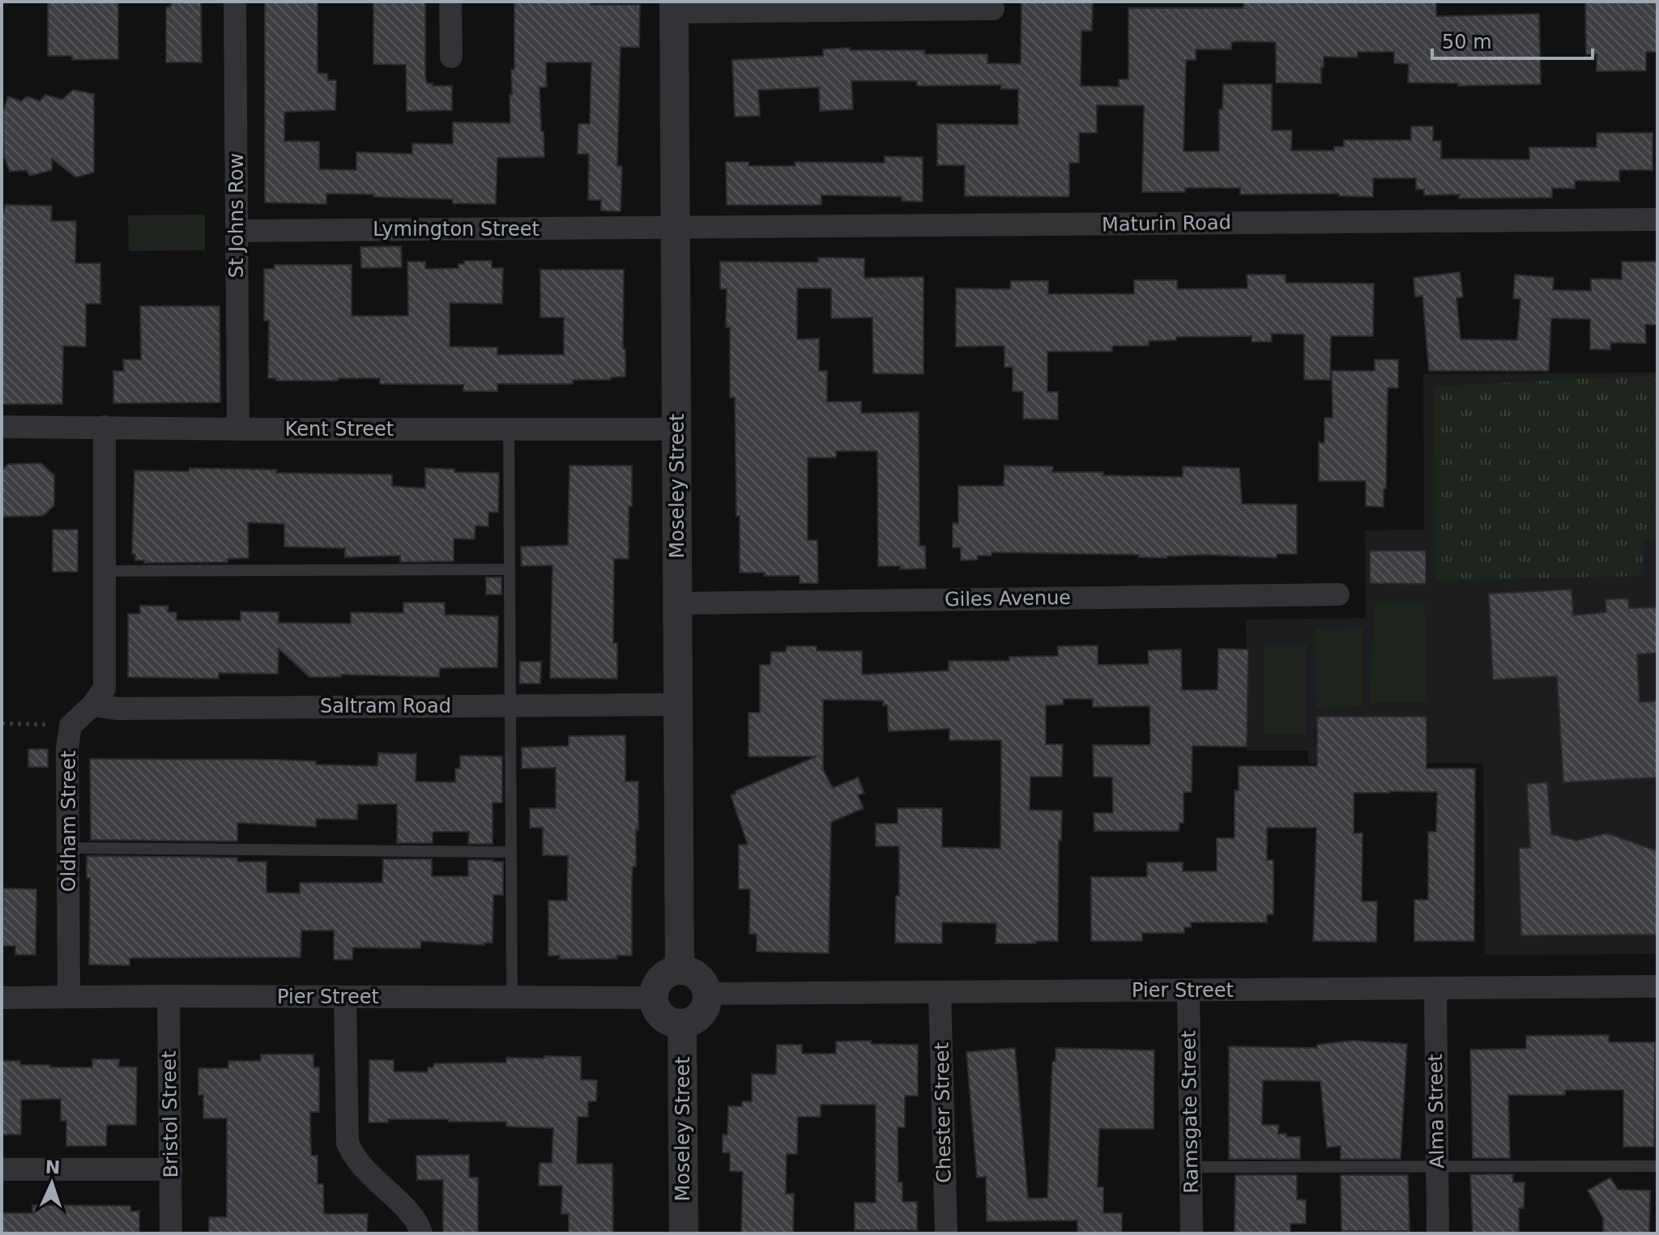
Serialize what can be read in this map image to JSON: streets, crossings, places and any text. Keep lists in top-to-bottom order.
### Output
{
  "streets": {
    "street": [
      "St Johns Row",
      "Maturin Road",
      "Lymington Street",
      "Kent Street",
      "Moseley Street",
      "Giles Avenue",
      "Saltram Road",
      "Oldham Street",
      "Pier Street",
      "Alma Street",
      "Ramsgate Street",
      "Chester Street",
      "Bristol Street"
    ]
  },
  "crossings": [
    ["St Johns Row", "Lymington Street"],
    ["St Johns Row", "Kent Street"],
    ["Maturin Road", "Lymington Street"],
    ["Maturin Road", "Moseley Street"],
    ["Lymington Street", "Moseley Street"],
    ["Kent Street", "Moseley Street"],
    ["Kent Street", "Oldham Street"],
    ["Moseley Street", "Giles Avenue"],
    ["Moseley Street", "Saltram Road"],
    ["Moseley Street", "Pier Street"],
    ["Saltram Road", "Oldham Street"],
    ["Oldham Street", "Pier Street"],
    ["Pier Street", "Alma Street"],
    ["Pier Street", "Ramsgate Street"],
    ["Pier Street", "Chester Street"],
    ["Pier Street", "Bristol Street"]
  ],
  "scale_bar": "50 m",
  "north": "top"
}
